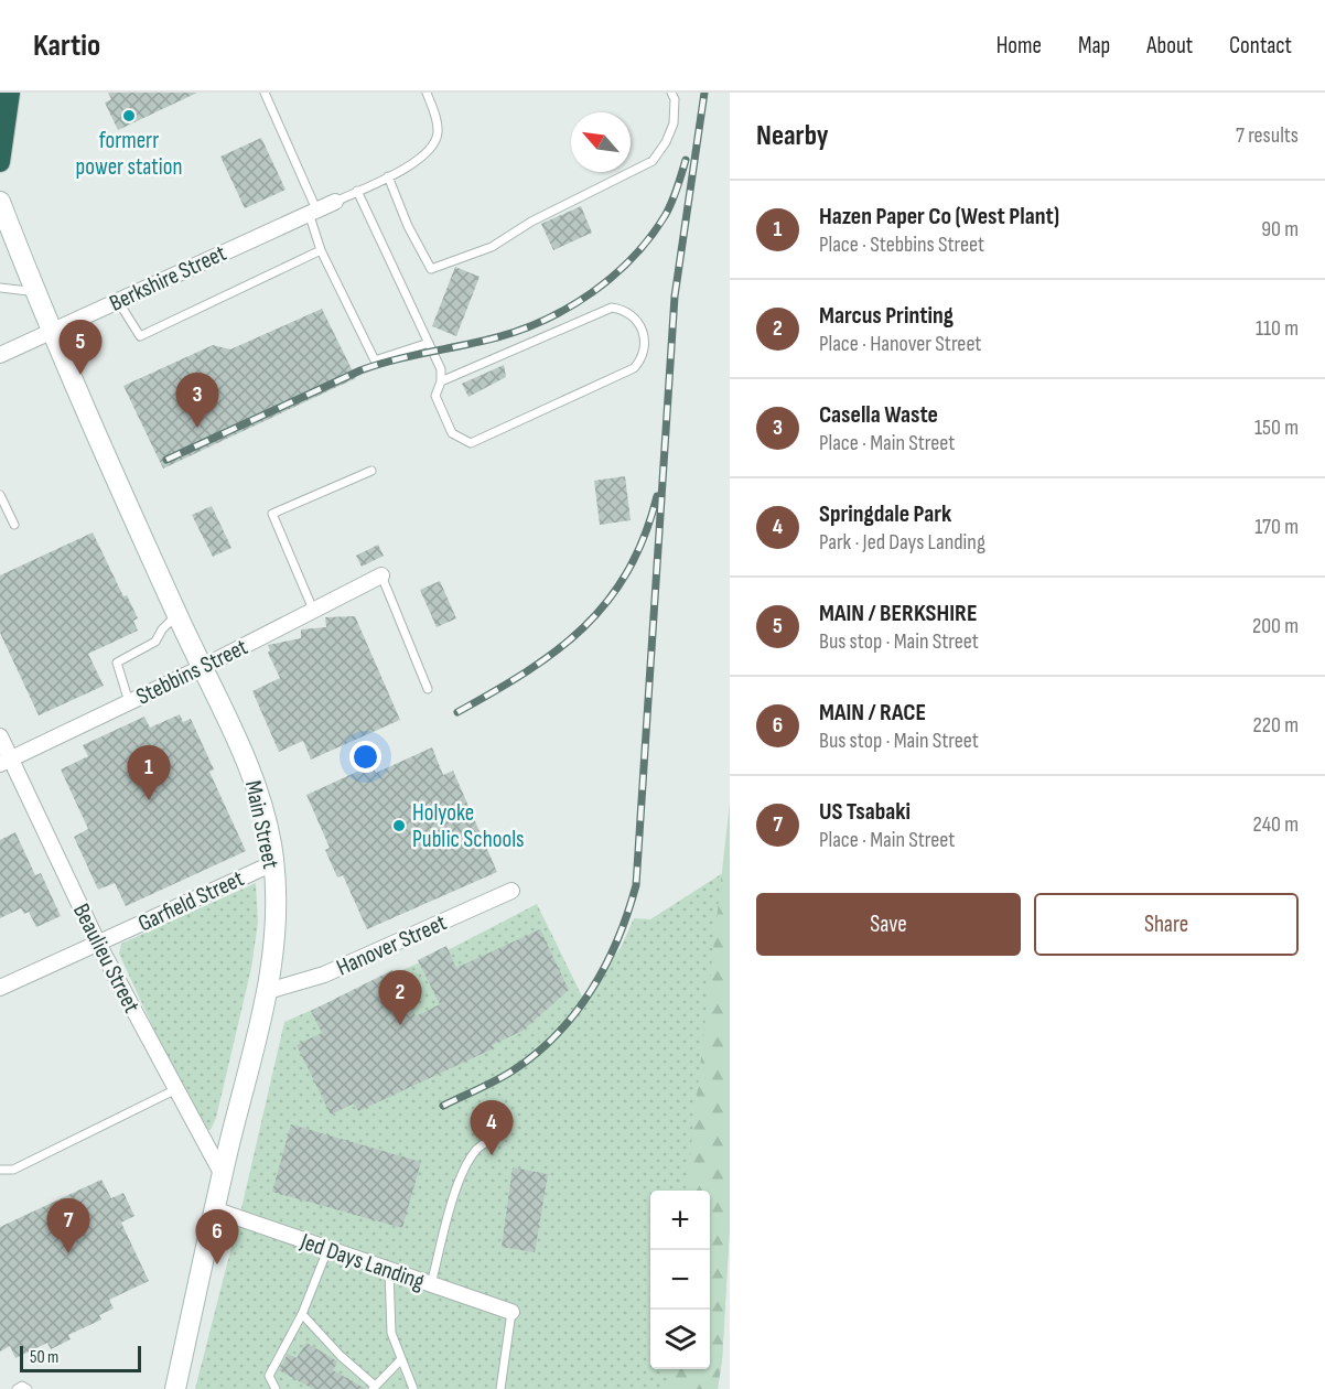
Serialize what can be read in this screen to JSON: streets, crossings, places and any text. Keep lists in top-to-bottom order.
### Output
{
  "streets": {
    "main road": ["Main Street"],
    "street": [
      "Berkshire Street",
      "Stebbins Street",
      "Garfield Street",
      "Hanover Street",
      "Beaulieu Street",
      "Jed Days Landing"
    ]
  },
  "crossings": [
    ["Berkshire Street", "Main Street"],
    ["Stebbins Street", "Main Street"],
    ["Stebbins Street", "Beaulieu Street"],
    ["Main Street", "Garfield Street"],
    ["Main Street", "Hanover Street"],
    ["Main Street", "Beaulieu Street"],
    ["Main Street", "Jed Days Landing"],
    ["Garfield Street", "Beaulieu Street"]
  ],
  "places": ["formerr power station", "Holyoke Public Schools"],
  "scale_bar": "50 m",
  "north": "top left",
  "page": {
    "header": "Kartio",
    "nav": [
      "Home",
      "Map",
      "About",
      "Contact"
    ],
    "heading": ["Nearby", "7 results"],
    "list": [
      {
        "mark": "1",
        "name": "Hazen Paper Co (West Plant)",
        "note": "Place · Stebbins Street",
        "value": "90 m"
      },
      {
        "mark": "2",
        "name": "Marcus Printing",
        "note": "Place · Hanover Street",
        "value": "110 m"
      },
      {
        "mark": "3",
        "name": "Casella Waste",
        "note": "Place · Main Street",
        "value": "150 m"
      },
      {
        "mark": "4",
        "name": "Springdale Park",
        "note": "Park · Jed Days Landing",
        "value": "170 m"
      },
      {
        "mark": "5",
        "name": "MAIN / BERKSHIRE",
        "note": "Bus stop · Main Street",
        "value": "200 m"
      },
      {
        "mark": "6",
        "name": "MAIN / RACE",
        "note": "Bus stop · Main Street",
        "value": "220 m"
      },
      {
        "mark": "7",
        "name": "US Tsabaki",
        "note": "Place · Main Street",
        "value": "240 m"
      }
    ],
    "pins": [
      "5",
      "3",
      "1",
      "2",
      "4",
      "7",
      "6"
    ],
    "buttons": ["Save", "Share"],
    "map_buttons": ["+", "−"],
    "scale": "50 m"
  }
}
